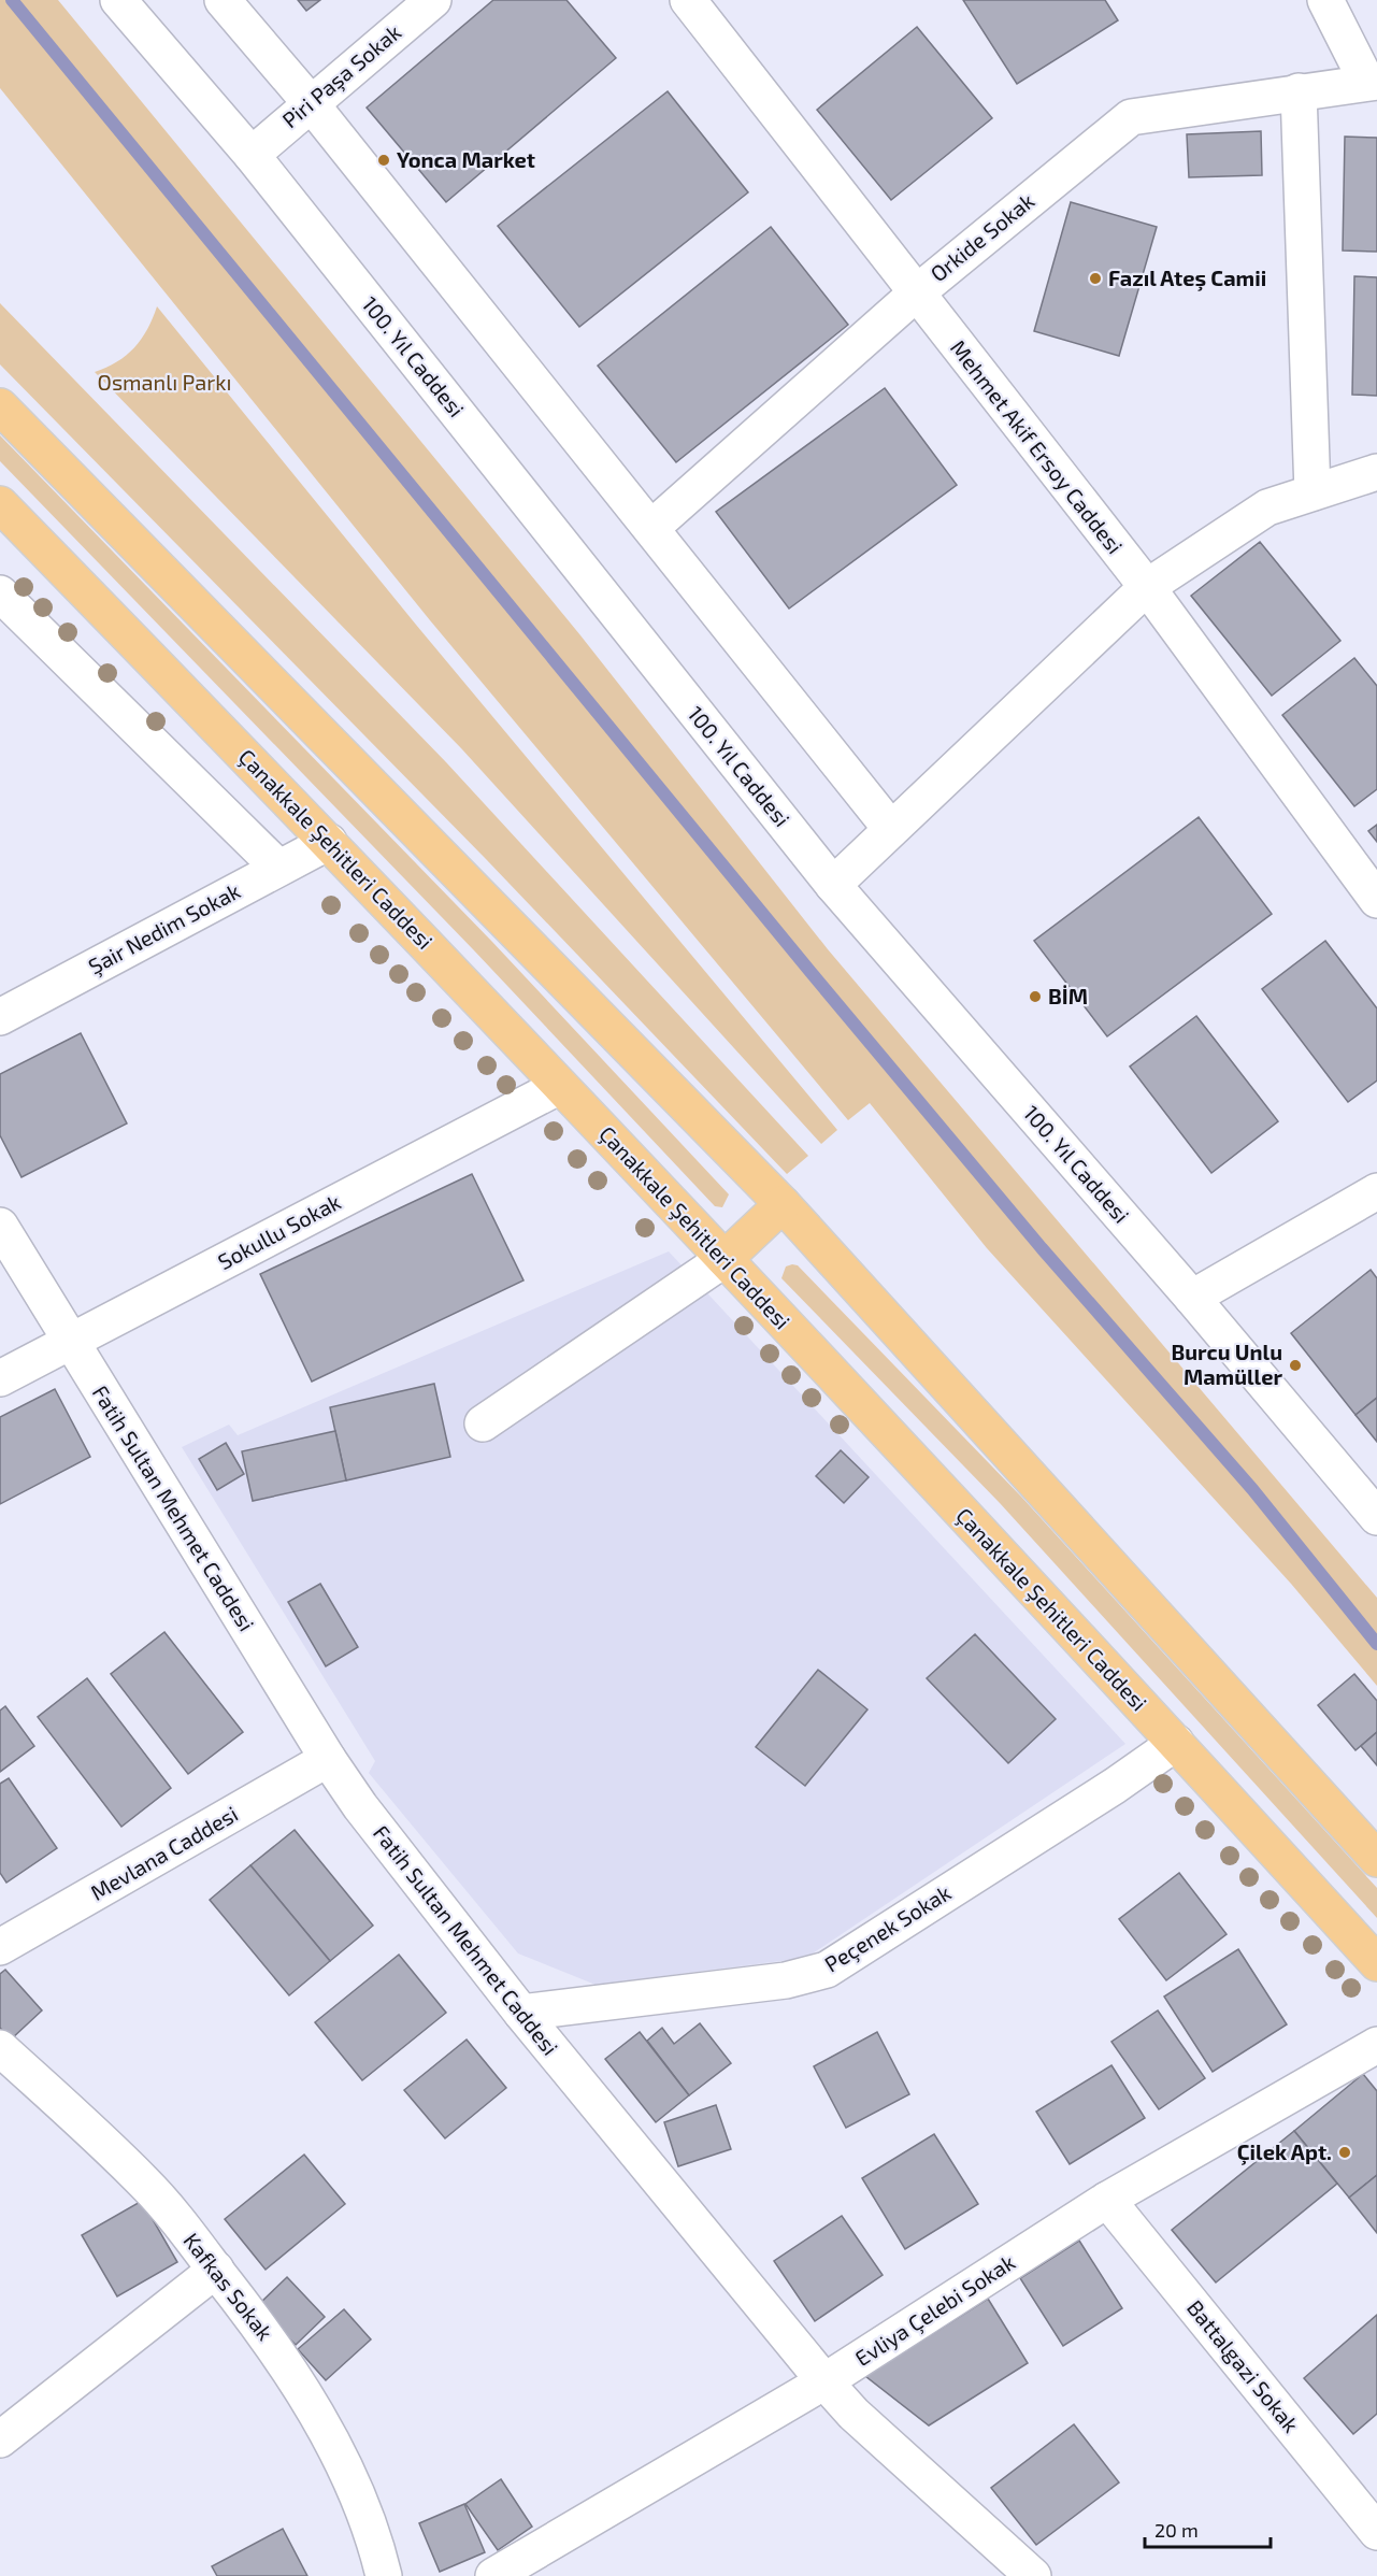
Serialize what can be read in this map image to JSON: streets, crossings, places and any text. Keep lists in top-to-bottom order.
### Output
{
  "streets": {
    "main road": ["Çanakkale Şehitleri Caddesi"],
    "street": [
      "Piri Paşa Sokak",
      "Orkide Sokak",
      "100. Yıl Caddesi",
      "Mehmet Akif Ersoy Caddesi",
      "Şair Nedim Sokak",
      "Sokullu Sokak",
      "Fatih Sultan Mehmet Caddesi",
      "Mevlana Caddesi",
      "Peçenek Sokak",
      "Kafkas Sokak",
      "Evliya Çelebi Sokak",
      "Battalgazi Sokak"
    ]
  },
  "crossings": [
    ["Piri Paşa Sokak", "100. Yıl Caddesi"],
    ["Orkide Sokak", "Mehmet Akif Ersoy Caddesi"],
    ["Çanakkale Şehitleri Caddesi", "Şair Nedim Sokak"],
    ["Çanakkale Şehitleri Caddesi", "Sokullu Sokak"],
    ["Çanakkale Şehitleri Caddesi", "Peçenek Sokak"],
    ["Sokullu Sokak", "Fatih Sultan Mehmet Caddesi"],
    ["Fatih Sultan Mehmet Caddesi", "Mevlana Caddesi"],
    ["Fatih Sultan Mehmet Caddesi", "Peçenek Sokak"],
    ["Fatih Sultan Mehmet Caddesi", "Evliya Çelebi Sokak"],
    ["Evliya Çelebi Sokak", "Battalgazi Sokak"]
  ],
  "parks": ["Osmanlı Parkı"],
  "places": [
    "Yonca Market",
    "Fazıl Ateş Camii",
    "BİM",
    "Burcu Unlu Mamüller",
    "Çilek Apt."
  ],
  "scale_bar": "20 m"
}
